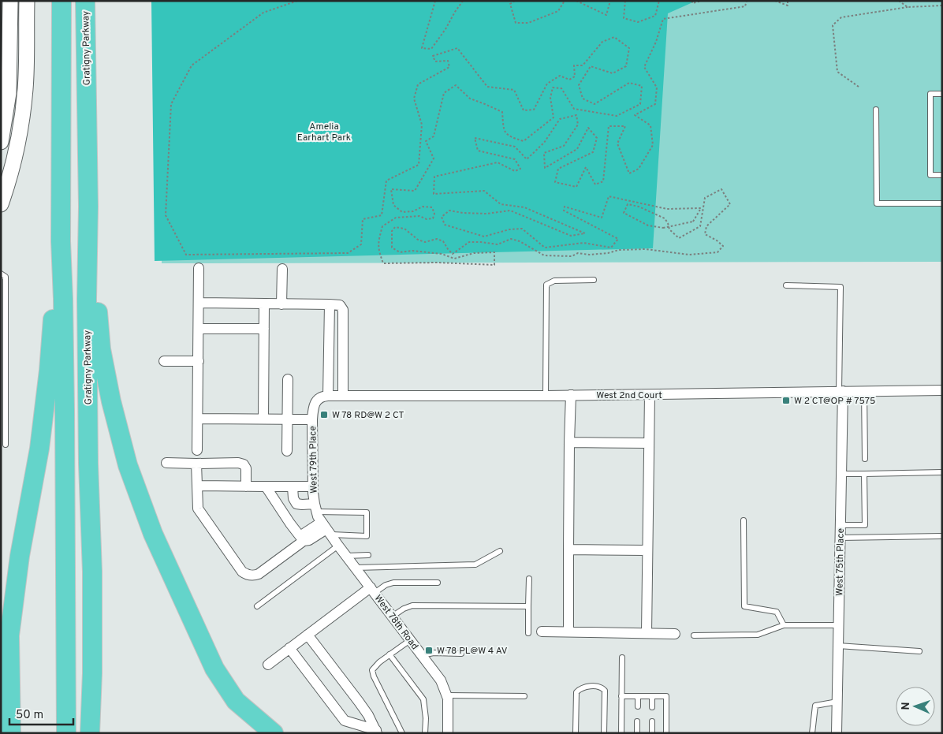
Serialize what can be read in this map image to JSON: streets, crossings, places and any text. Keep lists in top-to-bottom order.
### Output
{
  "streets": {
    "highway": ["Gratigny Parkway"],
    "street": [
      "West 2nd Court",
      "West 79th Place",
      "West 75th Place",
      "West 78th Road"
    ]
  },
  "crossings": [
    ["West 2nd Court", "West 79th Place"],
    ["West 2nd Court", "West 75th Place"],
    ["West 79th Place", "West 78th Road"]
  ],
  "parks": ["Amelia Earhart Park"],
  "places": {
    "transit": ["W 2 CT@OP # 7575", "W 78 RD@W 2 CT", "W 78 PL@W 4 AV"]
  },
  "scale_bar": "50 m",
  "north": "left"
}
